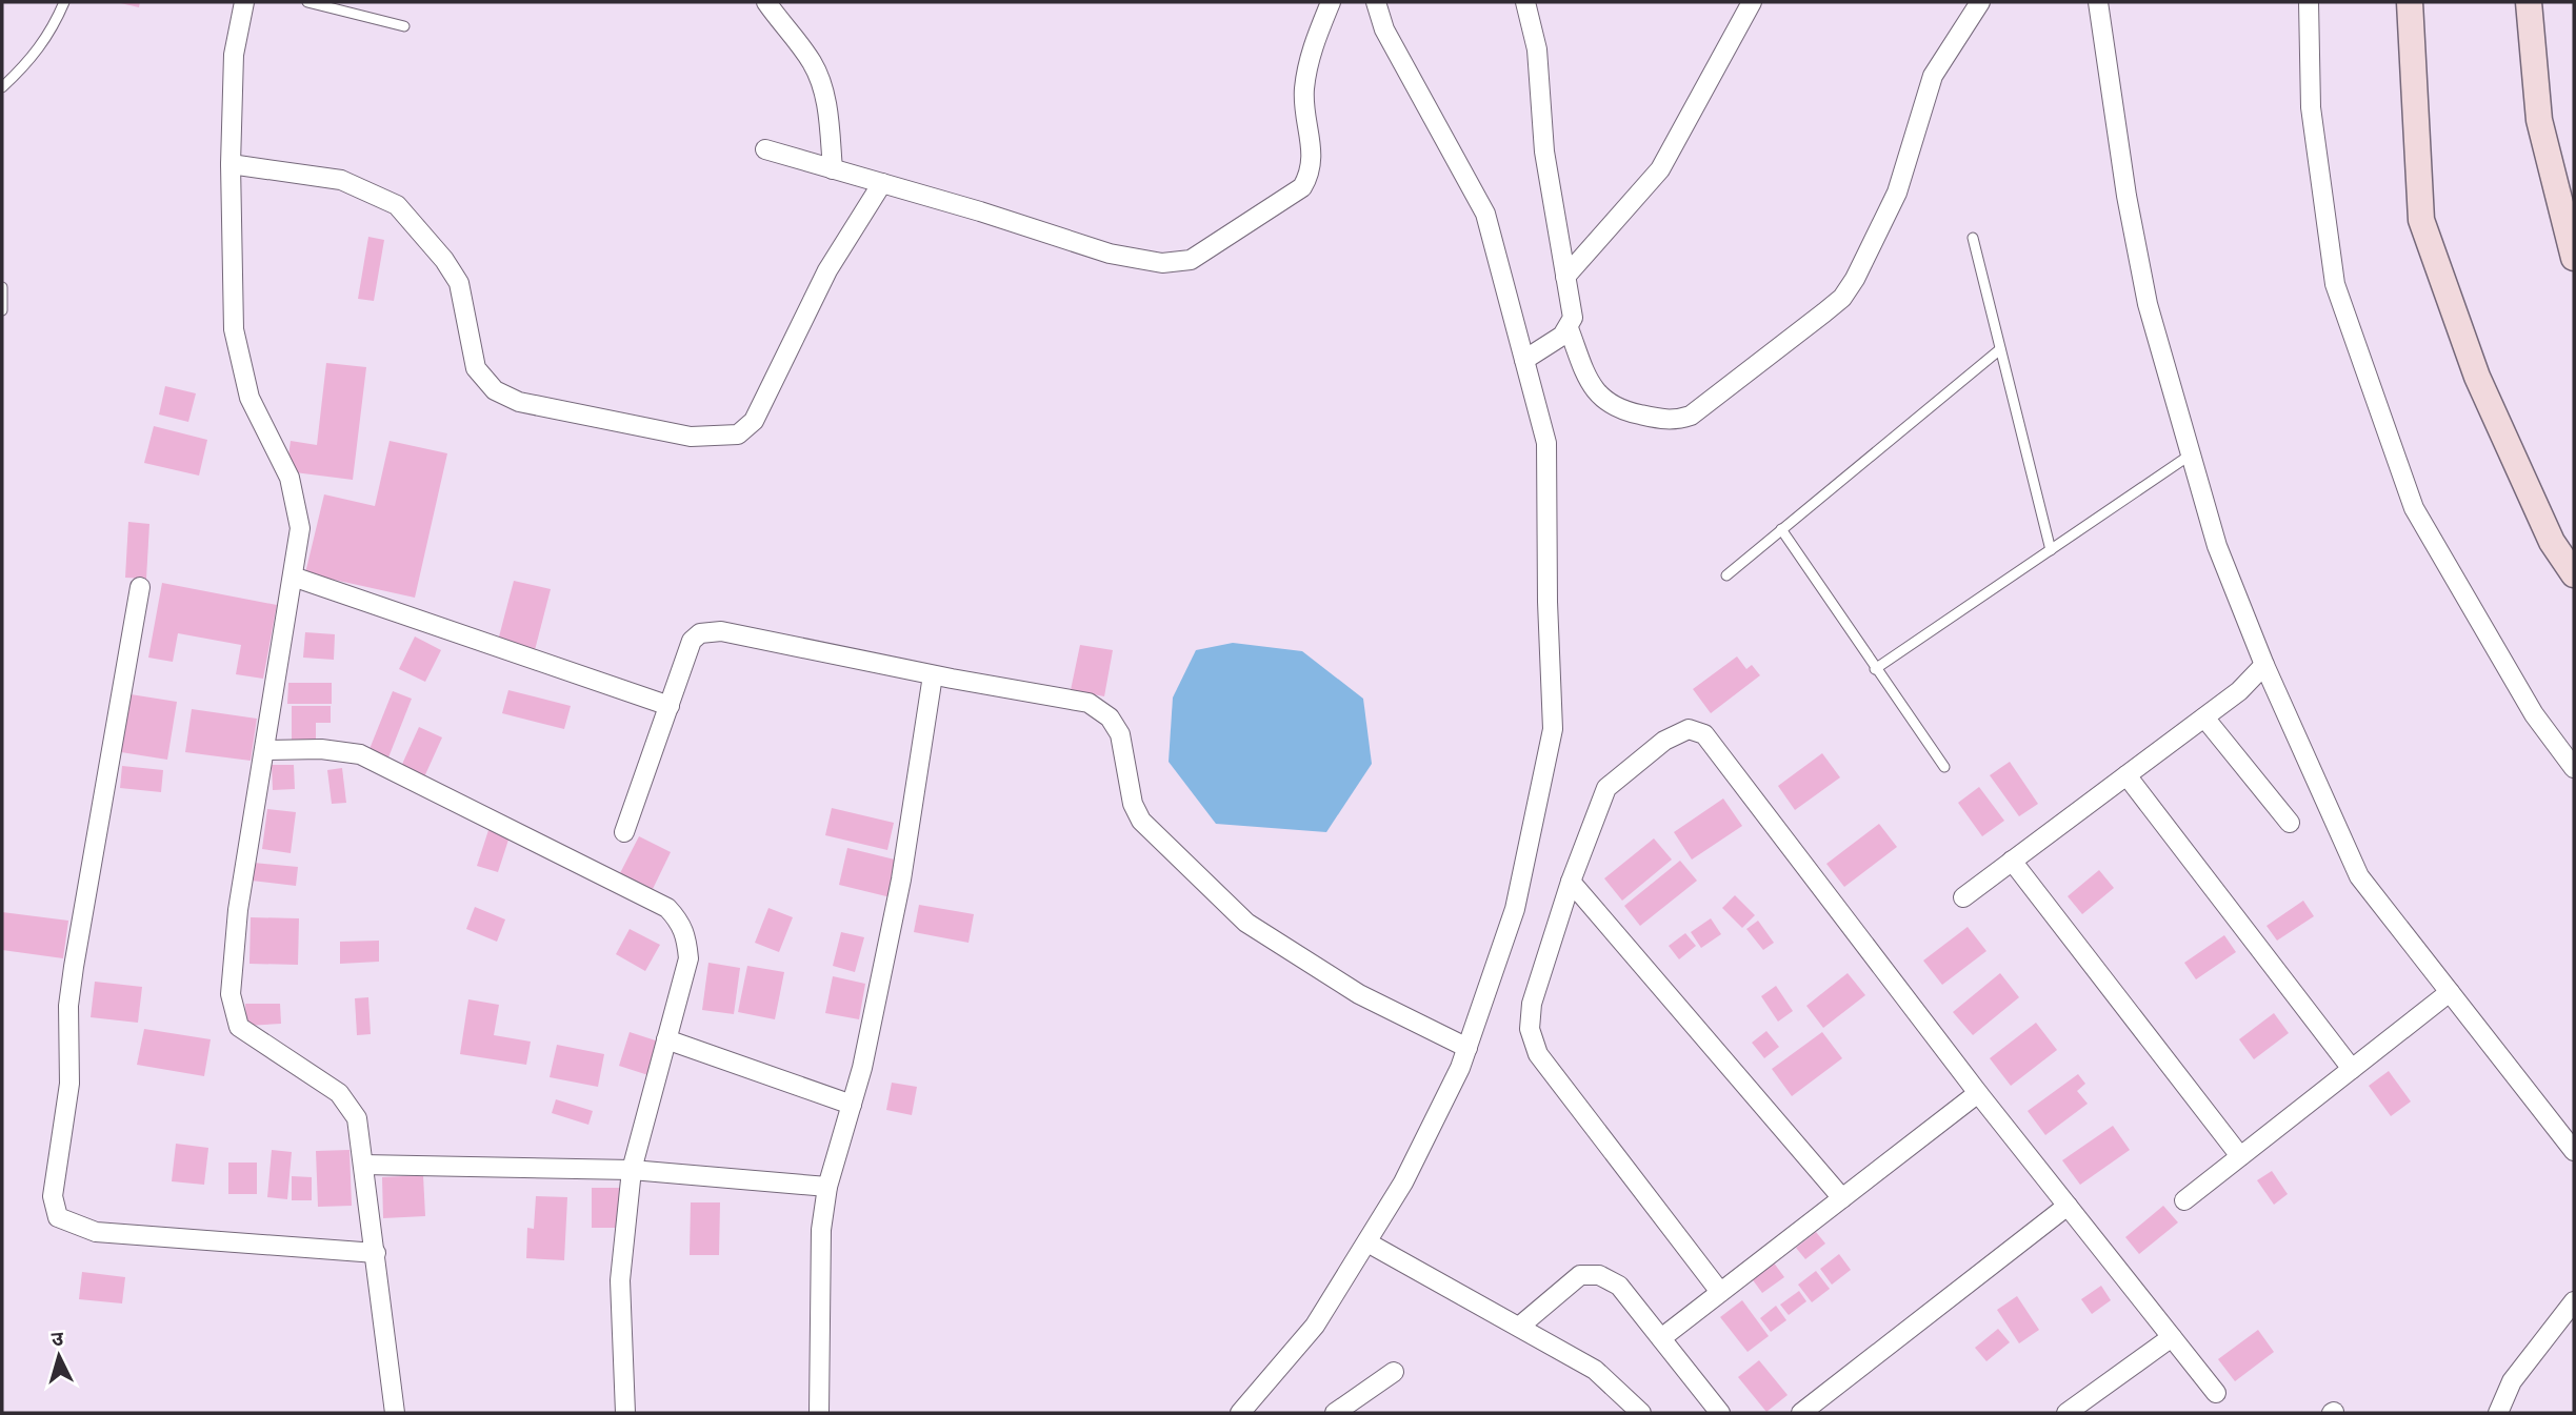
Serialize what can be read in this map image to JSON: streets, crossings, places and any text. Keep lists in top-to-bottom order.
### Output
{
  "north": "top"
}
